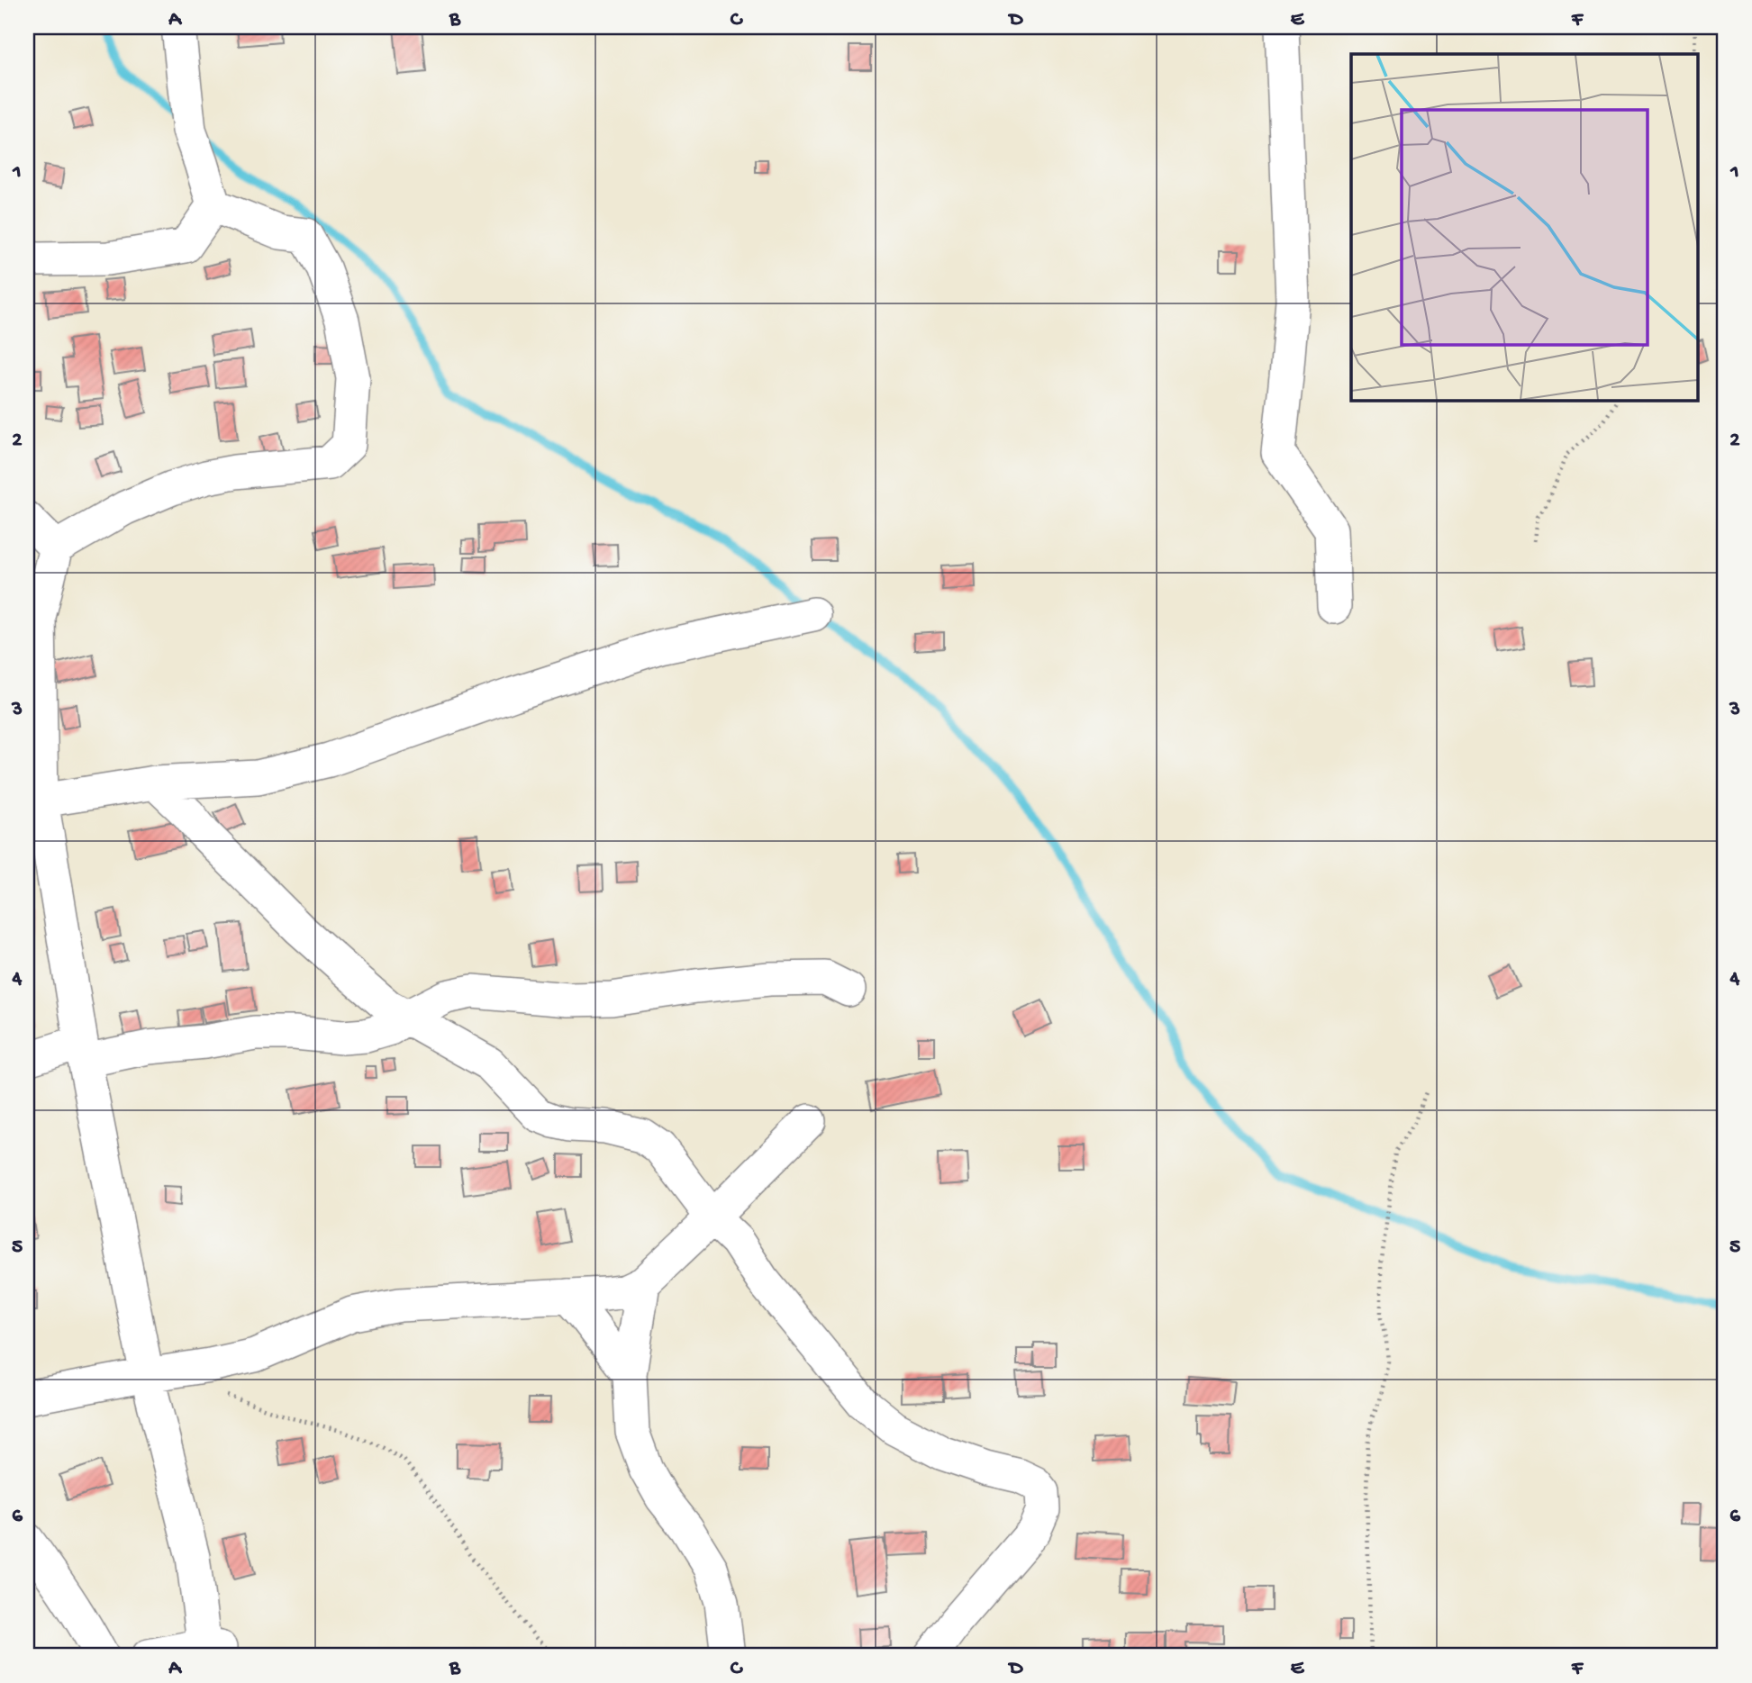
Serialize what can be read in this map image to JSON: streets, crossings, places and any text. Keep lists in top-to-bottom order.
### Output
{
  "grid": {
    "columns": [
      "A",
      "B",
      "C",
      "D",
      "E",
      "F"
    ],
    "rows": [
      "1",
      "2",
      "3",
      "4",
      "5",
      "6"
    ]
  }
}
